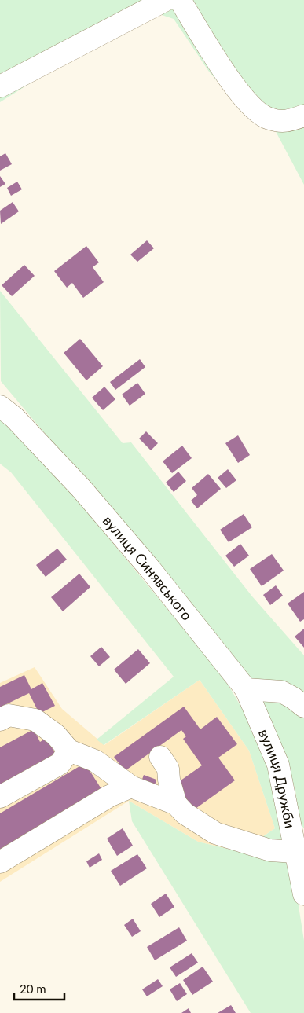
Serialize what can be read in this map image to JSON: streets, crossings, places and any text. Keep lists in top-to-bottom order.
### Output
{
  "streets": {
    "street": ["вулиця Синявського", "вулиця Дружби"]
  },
  "crossings": [
    ["вулиця Синявського", "вулиця Дружби"]
  ],
  "scale_bar": "20 m"
}
